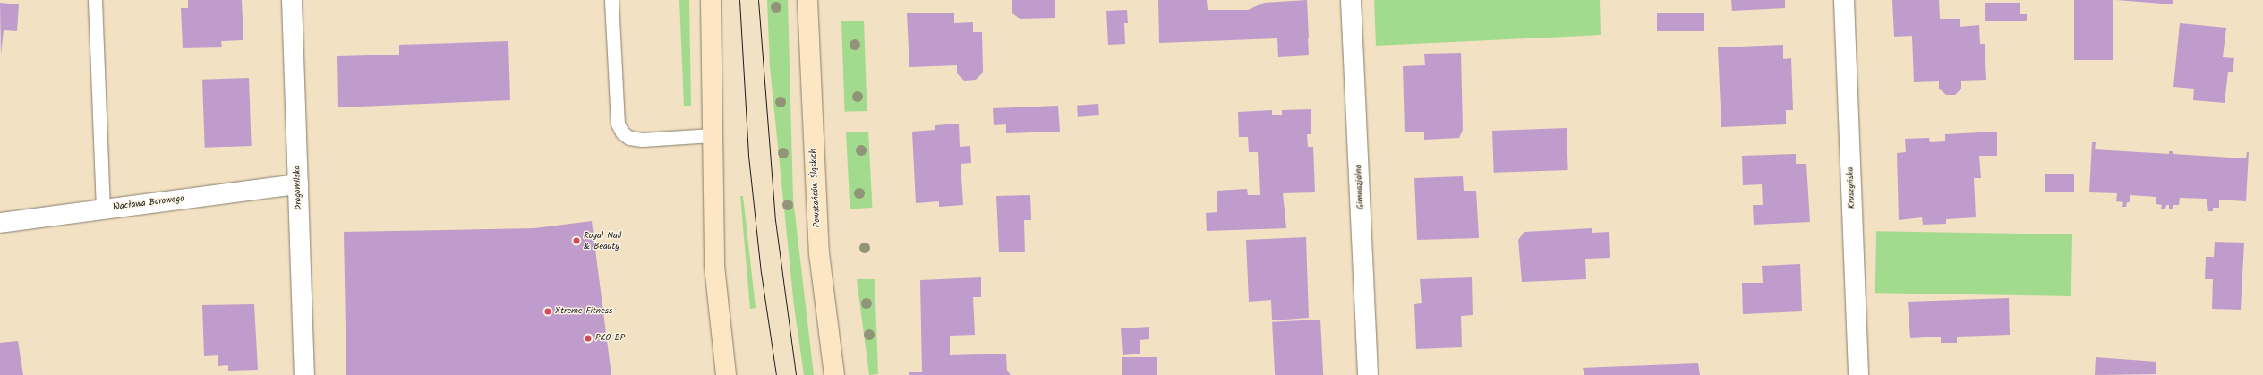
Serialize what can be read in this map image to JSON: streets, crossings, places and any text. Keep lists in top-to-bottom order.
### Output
{
  "streets": {
    "main road": ["Powstańców Śląskich"],
    "street": [
      "Gimnazjalna",
      "Drogomilska",
      "Kruszyńska",
      "Wacława Borowego"
    ]
  },
  "crossings": [
    ["Drogomilska", "Wacława Borowego"]
  ],
  "places": ["Royal Nail & Beauty", "Xtreme Fitness", "PKO BP"]
}
